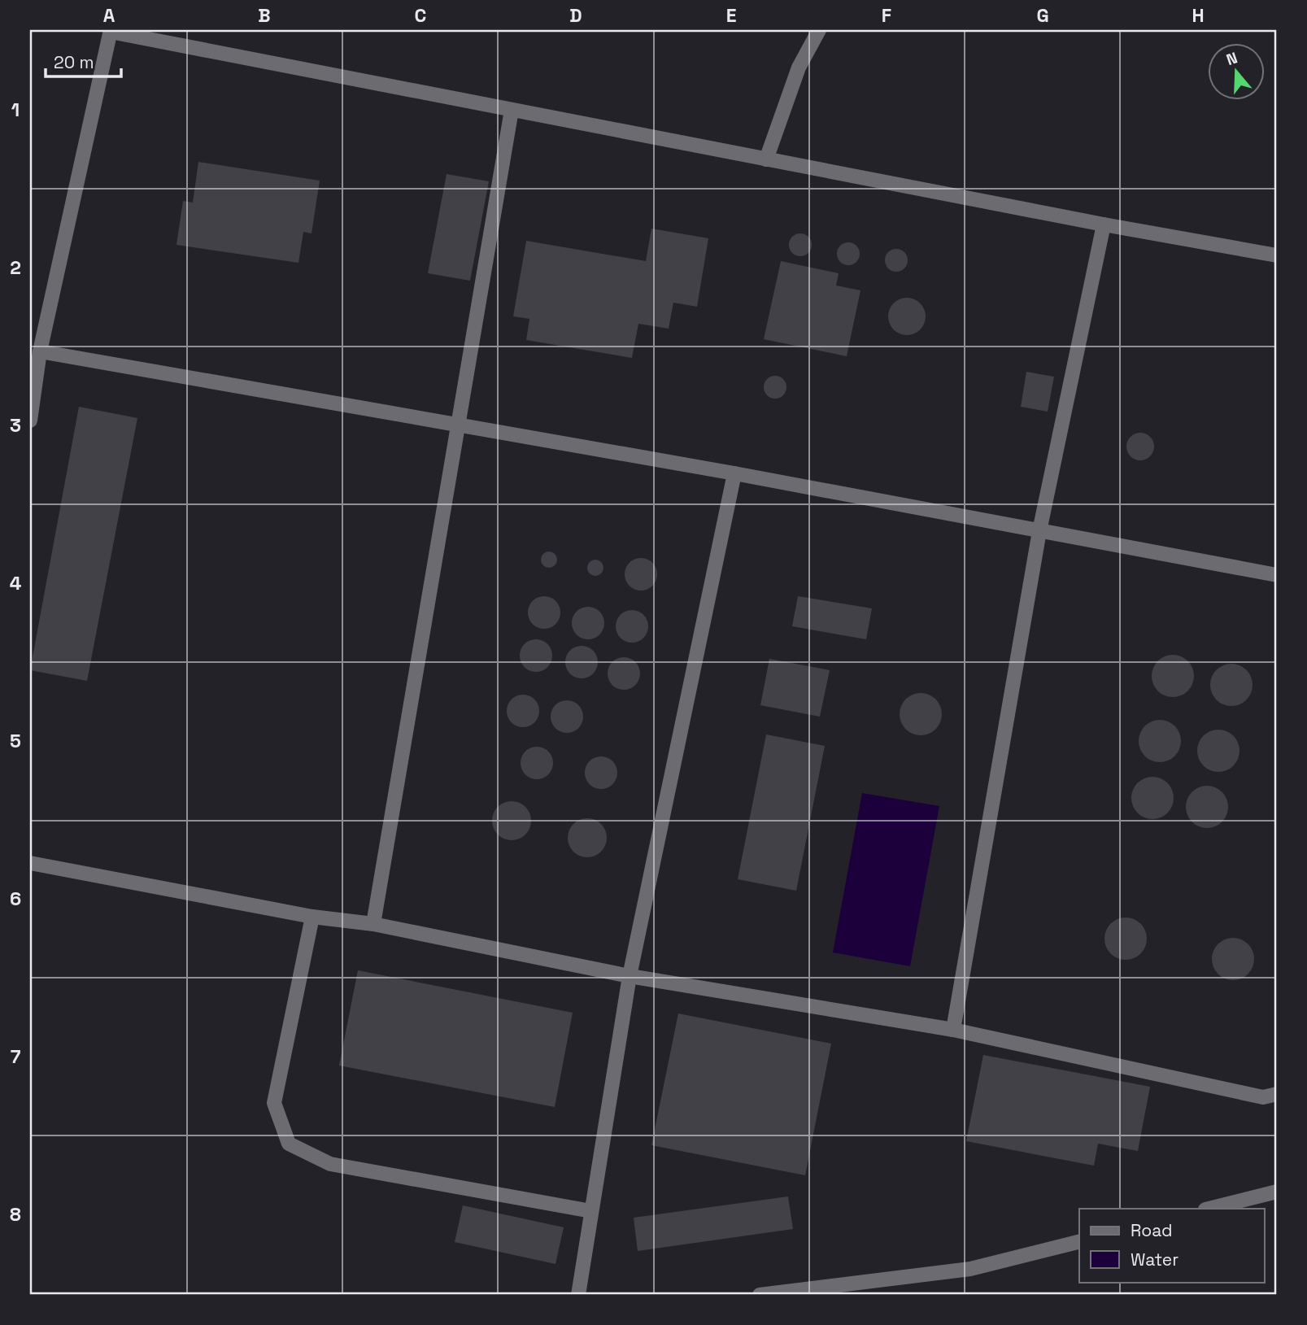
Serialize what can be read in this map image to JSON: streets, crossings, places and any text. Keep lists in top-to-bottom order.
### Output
{
  "legend": ["Road", "Water"],
  "scale_bar": "20 m",
  "north": "top",
  "grid": {
    "columns": [
      "A",
      "B",
      "C",
      "D",
      "E",
      "F",
      "G",
      "H"
    ],
    "rows": [
      "1",
      "2",
      "3",
      "4",
      "5",
      "6",
      "7",
      "8"
    ]
  }
}
